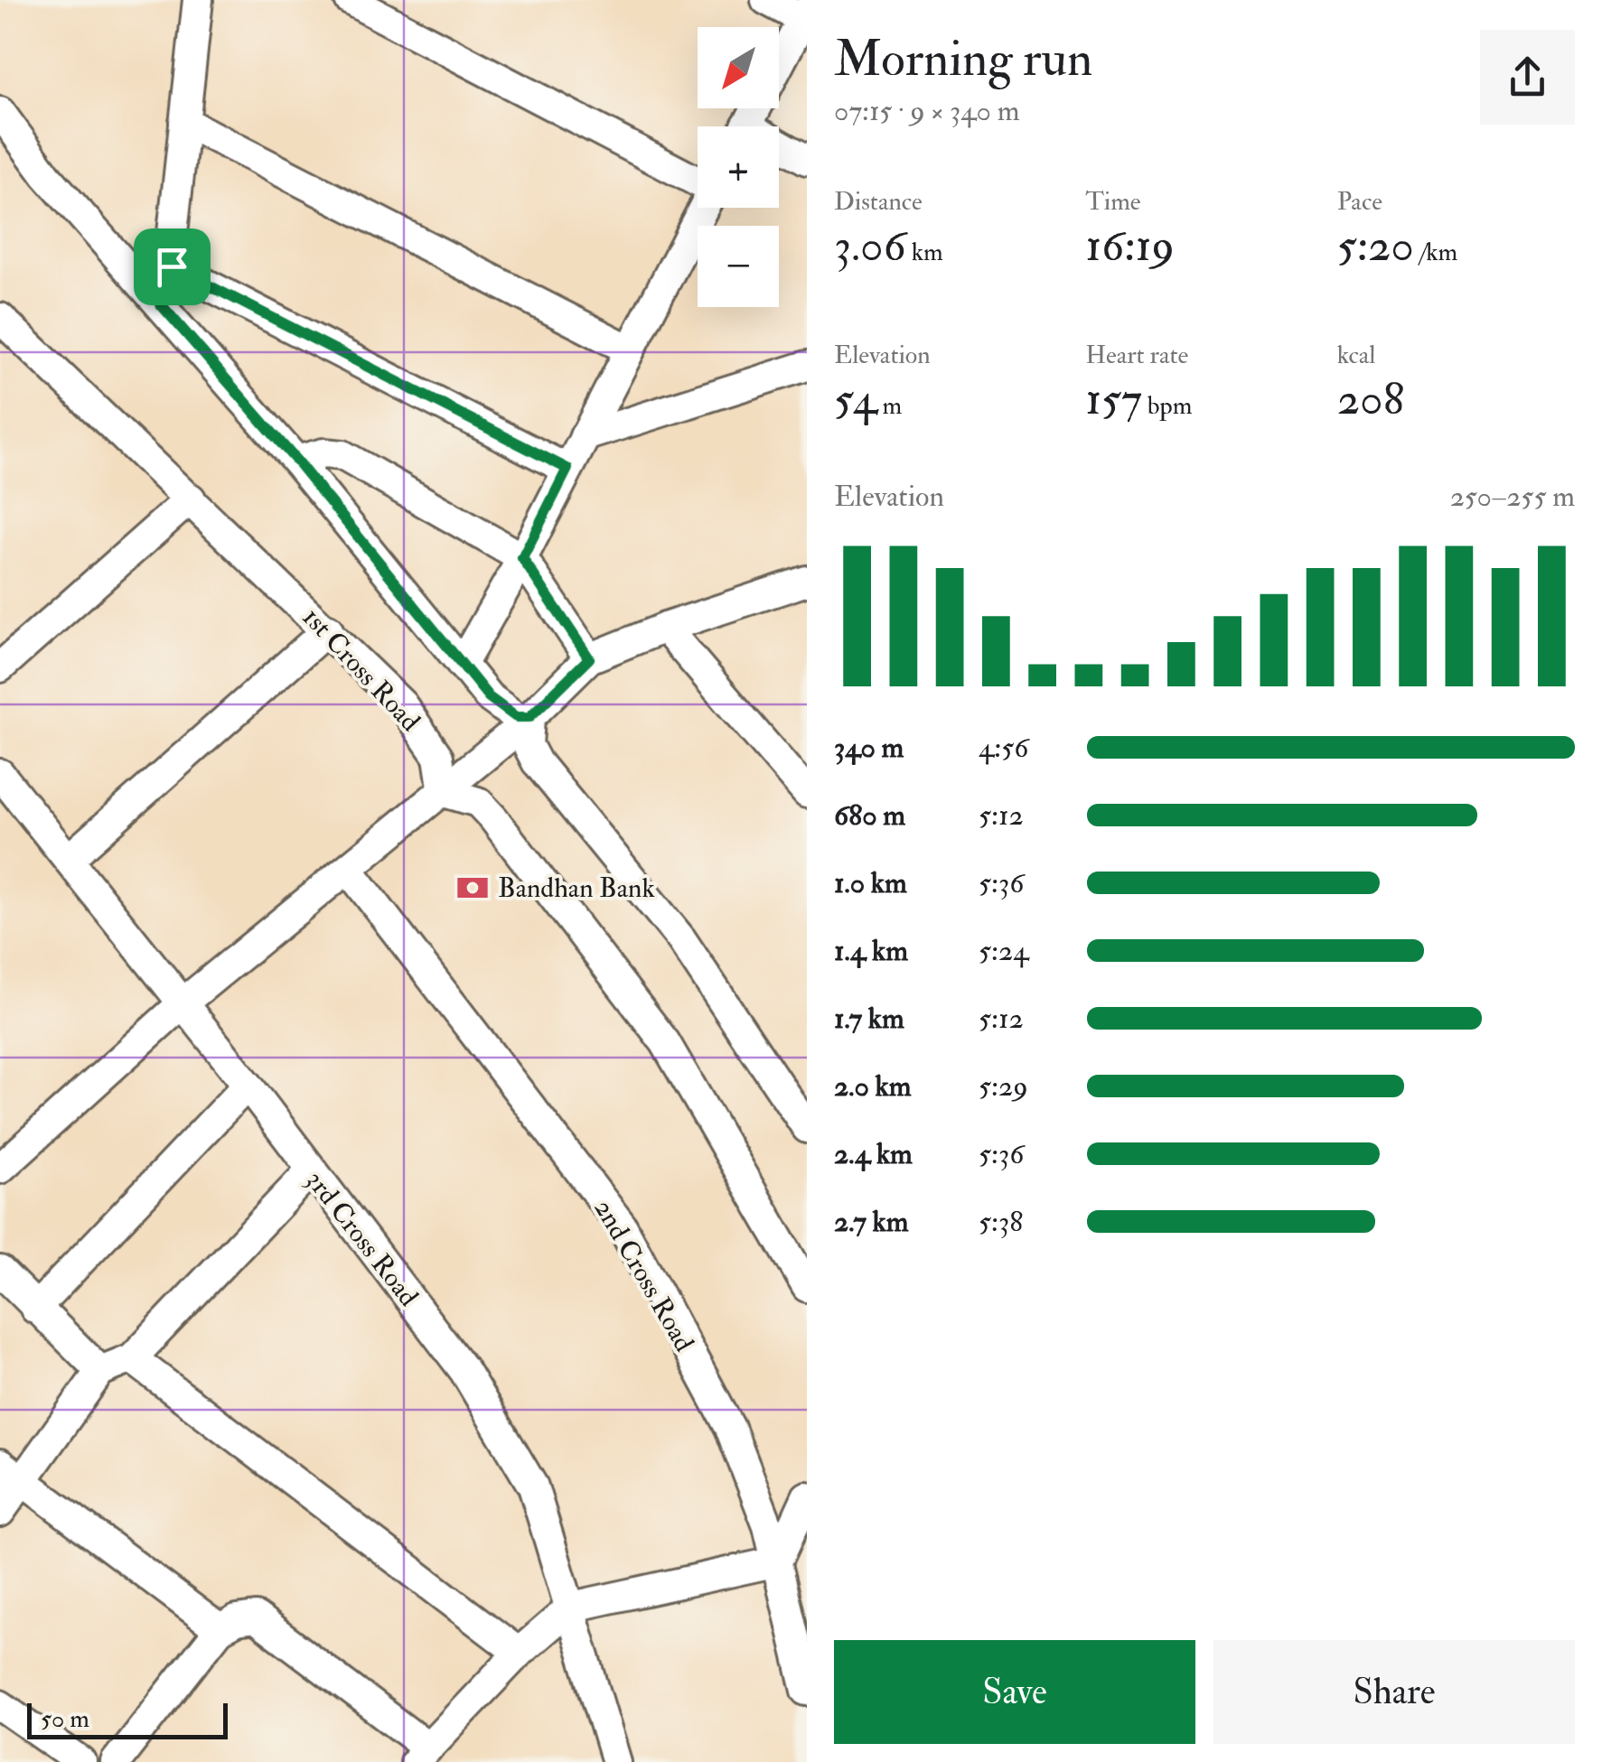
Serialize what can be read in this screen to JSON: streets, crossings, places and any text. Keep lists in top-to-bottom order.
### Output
{
  "streets": {
    "street": ["1st Cross Road", "3rd Cross Road", "2nd Cross Road"]
  },
  "places": {
    "bank": ["Bandhan Bank"]
  },
  "scale_bar": "50 m",
  "north": "bottom left",
  "page": {
    "heading": ["Morning run", "07:15 · 9 × 340 m"],
    "map_buttons": ["+", "−"],
    "stats": [
      ["Distance", "3.06 km"],
      ["Time", "16:19"],
      ["Pace", "5:20 /km"],
      ["Elevation", "54 m"],
      ["Heart rate", "157 bpm"],
      ["kcal", "208"]
    ],
    "chart": ["Elevation", "250–255 m"],
    "list": [
      {
        "name": "340 m",
        "note": "4:56"
      },
      {
        "name": "680 m",
        "note": "5:12"
      },
      {
        "name": "1.0 km",
        "note": "5:36"
      },
      {
        "name": "1.4 km",
        "note": "5:24"
      },
      {
        "name": "1.7 km",
        "note": "5:12"
      },
      {
        "name": "2.0 km",
        "note": "5:29"
      },
      {
        "name": "2.4 km",
        "note": "5:36"
      },
      {
        "name": "2.7 km",
        "note": "5:38"
      }
    ],
    "buttons": ["Save", "Share"],
    "scale": "50 m"
  }
}
